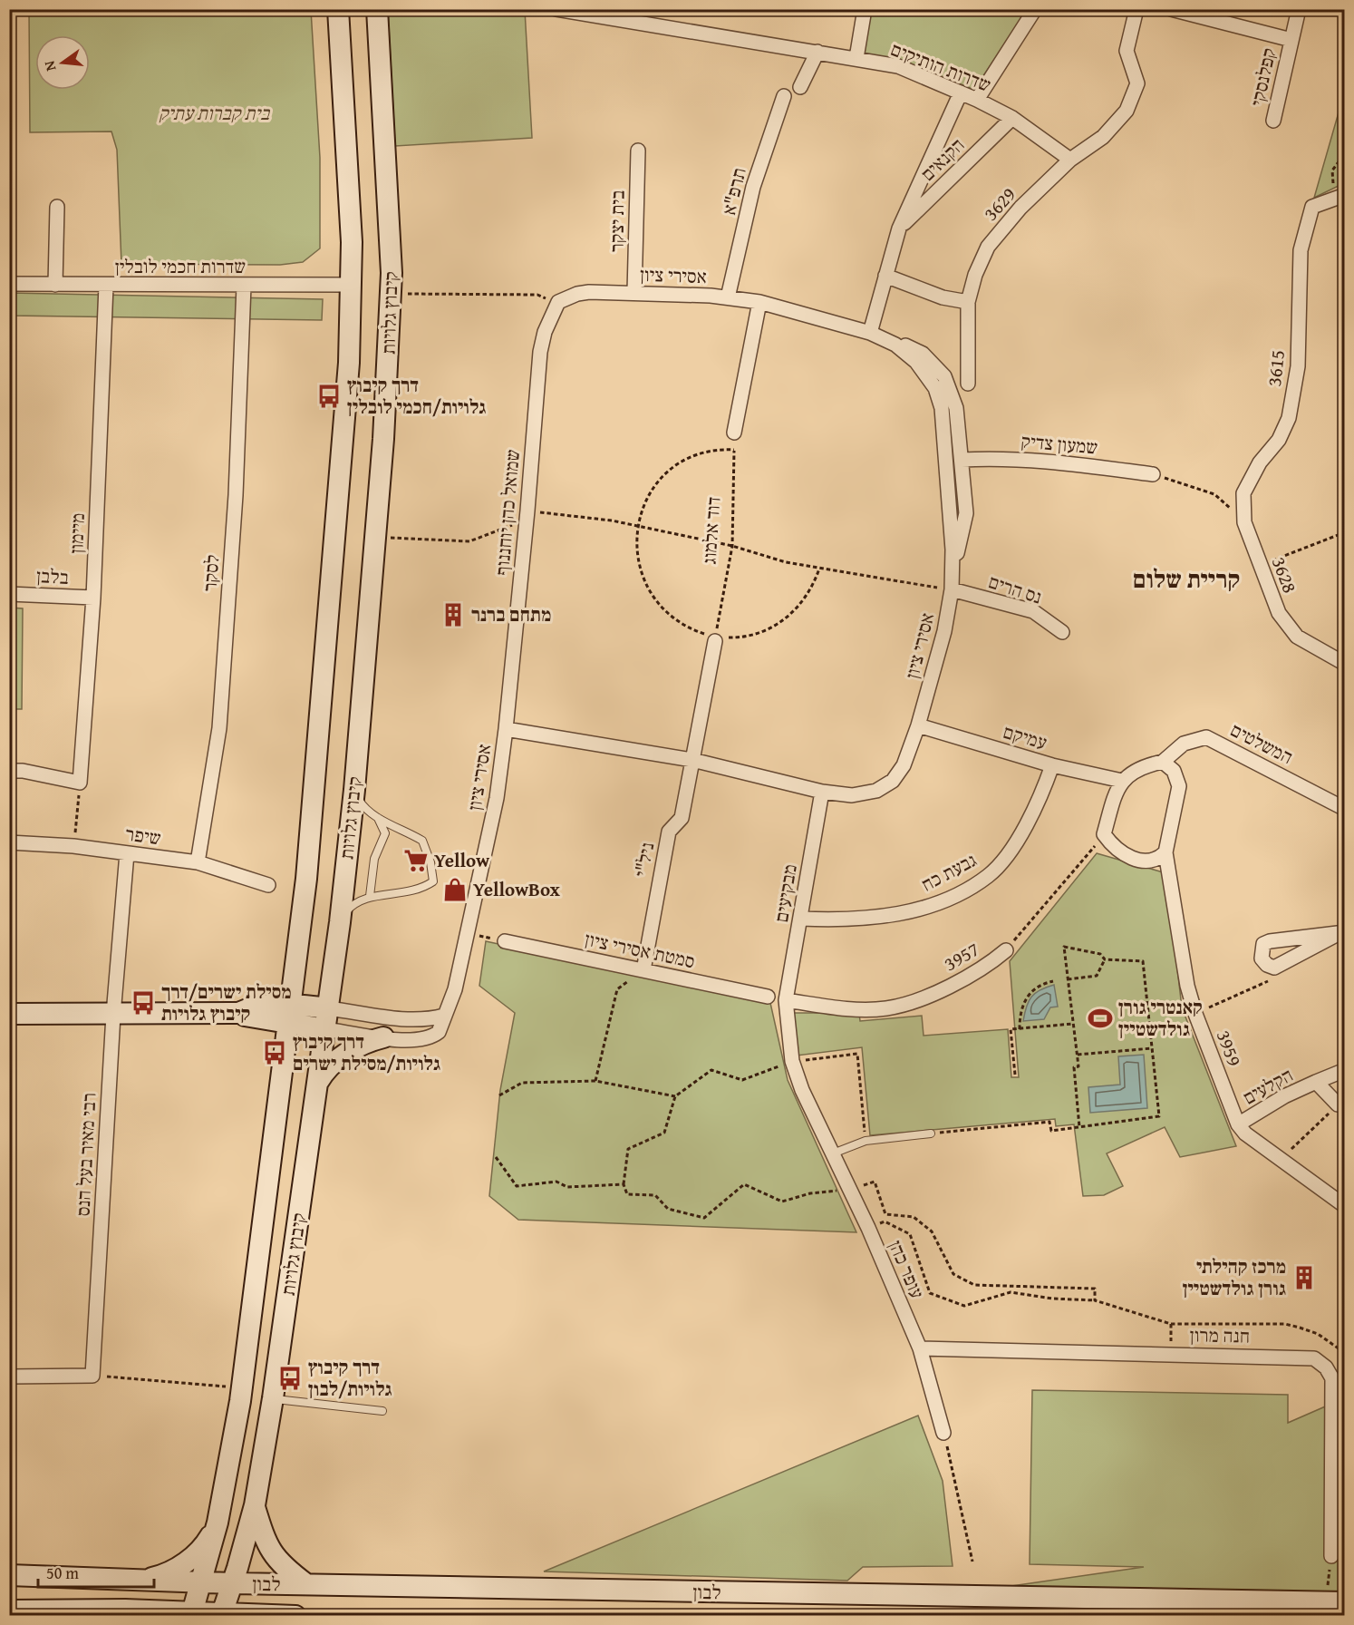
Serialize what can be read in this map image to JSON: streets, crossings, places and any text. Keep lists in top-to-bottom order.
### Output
{
  "streets": {
    "main road": ["קיבוץ גלויות", "לבון"],
    "street": [
      "שדרות הותיקים",
      "קפלנסקי",
      "הקנאים",
      "תרפ\"א",
      "3629",
      "בית יצקר",
      "שדרות חכמי לובלין",
      "אסירי ציון",
      "3615",
      "שמעון צדיק",
      "שמואל כהן יוחננוף",
      "מיימון",
      "לסקר",
      "3628",
      "בלבן",
      "נס הרים",
      "עמיקם",
      "המשלטים",
      "שיפר",
      "ניל\"י",
      "גבעת כח",
      "מבקיעים",
      "סמטת אסירי ציון",
      "3957",
      "3959",
      "הקלעים",
      "רבי מאיר בעל הנס",
      "עופר כהן",
      "חנה מרון"
    ],
    "path": ["דוד אלמוג"]
  },
  "crossings": [
    ["שדרות הותיקים", "הקנאים"],
    ["שדרות הותיקים", "3629"],
    ["הקנאים", "אסירי ציון"],
    ["תרפ\"א", "אסירי ציון"],
    ["בית יצקר", "אסירי ציון"],
    ["שדרות חכמי לובלין", "קיבוץ גלויות"],
    ["שדרות חכמי לובלין", "מיימון"],
    ["שדרות חכמי לובלין", "לסקר"],
    ["אסירי ציון", "קיבוץ גלויות"],
    ["אסירי ציון", "שמואל כהן יוחננוף"],
    ["אסירי ציון", "נס הרים"],
    ["אסירי ציון", "עמיקם"],
    ["אסירי ציון", "ניל\"י"],
    ["אסירי ציון", "מבקיעים"],
    ["קיבוץ גלויות", "לבון"],
    ["3615", "3628"],
    ["מיימון", "בלבן"],
    ["לסקר", "שיפר"],
    ["עמיקם", "המשלטים"],
    ["עמיקם", "גבעת כח"],
    ["עמיקם", "3957"],
    ["עמיקם", "3959"],
    ["המשלטים", "3957"],
    ["המשלטים", "3959"],
    ["שיפר", "רבי מאיר בעל הנס"],
    ["ניל\"י", "סמטת אסירי ציון"],
    ["גבעת כח", "מבקיעים"],
    ["מבקיעים", "3957"],
    ["מבקיעים", "עופר כהן"],
    ["3957", "3959"],
    ["3957", "עופר כהן"],
    ["3959", "הקלעים"],
    ["עופר כהן", "חנה מרון"]
  ],
  "districts": ["קריית שלום"],
  "parks": ["בית קברות עתיק"],
  "places": {
    "bus stop": [
      "דרך קיבוץ גלויות/חכמי לובלין",
      "מסילת ישרים/דרך קיבוץ גלויות",
      "דרך קיבוץ גלויות/מסילת ישרים",
      "דרך קיבוץ גלויות/לבון"
    ],
    "building": ["מתחם ברנר", "מרכז קהילתי גורן גולדשטיין"],
    "supermarket": ["Yellow"],
    "shop": ["YellowBox"],
    "sports": ["קאנטרי גורן גולדשטיין"]
  },
  "scale_bar": "50 m",
  "north": "left"
}
